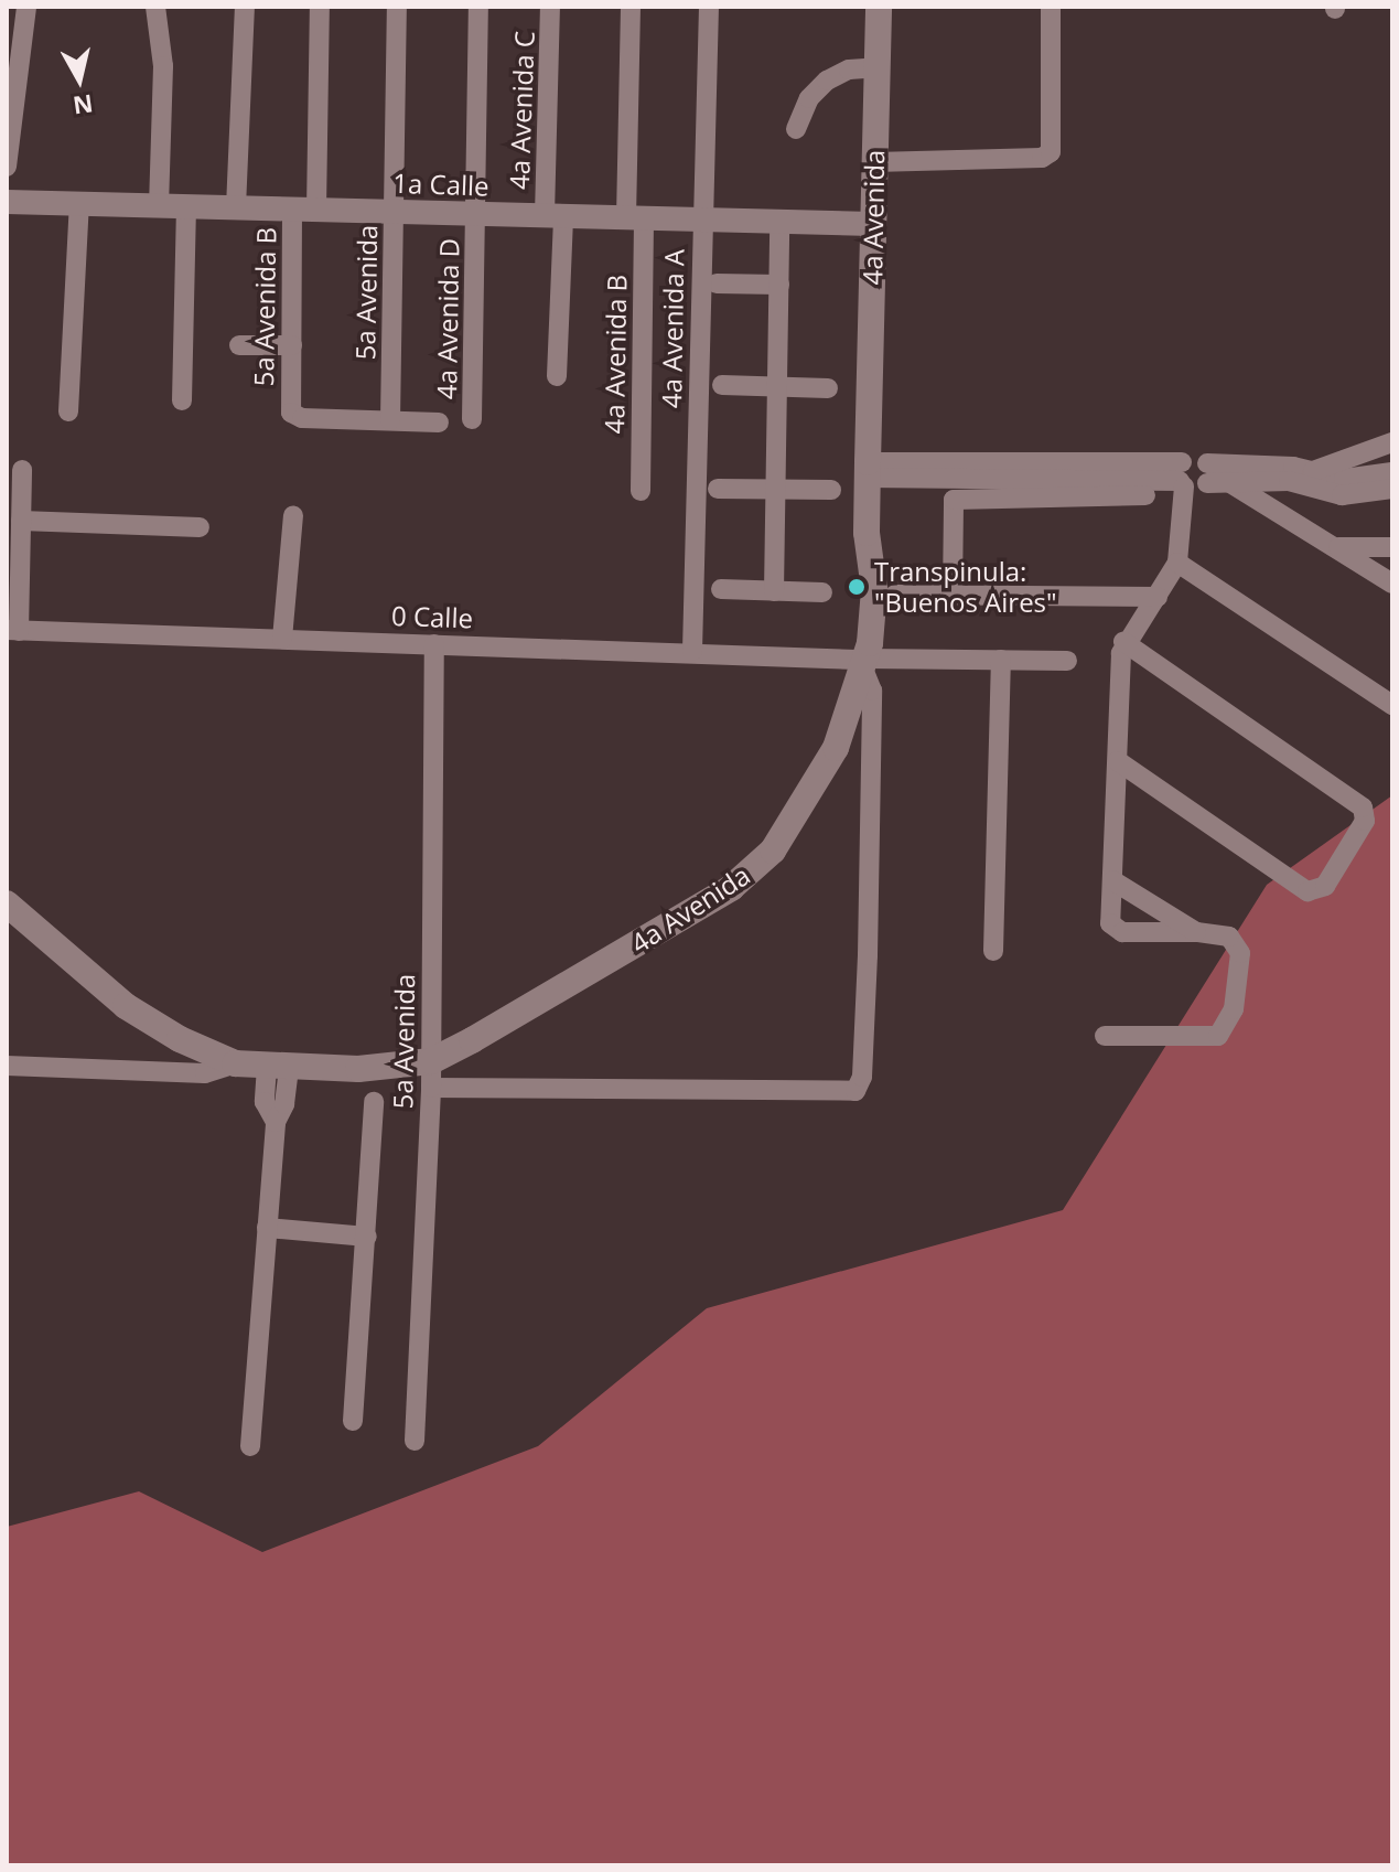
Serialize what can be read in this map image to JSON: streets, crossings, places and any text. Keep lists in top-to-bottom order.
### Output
{
  "streets": {
    "main road": ["4a Avenida"],
    "street": [
      "4a Avenida C",
      "1a Calle",
      "5a Avenida",
      "5a Avenida B",
      "4a Avenida D",
      "4a Avenida A",
      "4a Avenida B",
      "0 Calle"
    ]
  },
  "crossings": [
    ["4a Avenida C", "1a Calle"],
    ["1a Calle", "4a Avenida"],
    ["1a Calle", "5a Avenida"],
    ["1a Calle", "5a Avenida B"],
    ["1a Calle", "4a Avenida D"],
    ["1a Calle", "4a Avenida A"],
    ["1a Calle", "4a Avenida B"],
    ["4a Avenida", "5a Avenida"],
    ["4a Avenida", "0 Calle"],
    ["5a Avenida", "5a Avenida B"],
    ["5a Avenida", "0 Calle"],
    ["4a Avenida A", "0 Calle"]
  ],
  "places": ["Transpinula: \"Buenos Aires\""],
  "north": "bottom"
}
